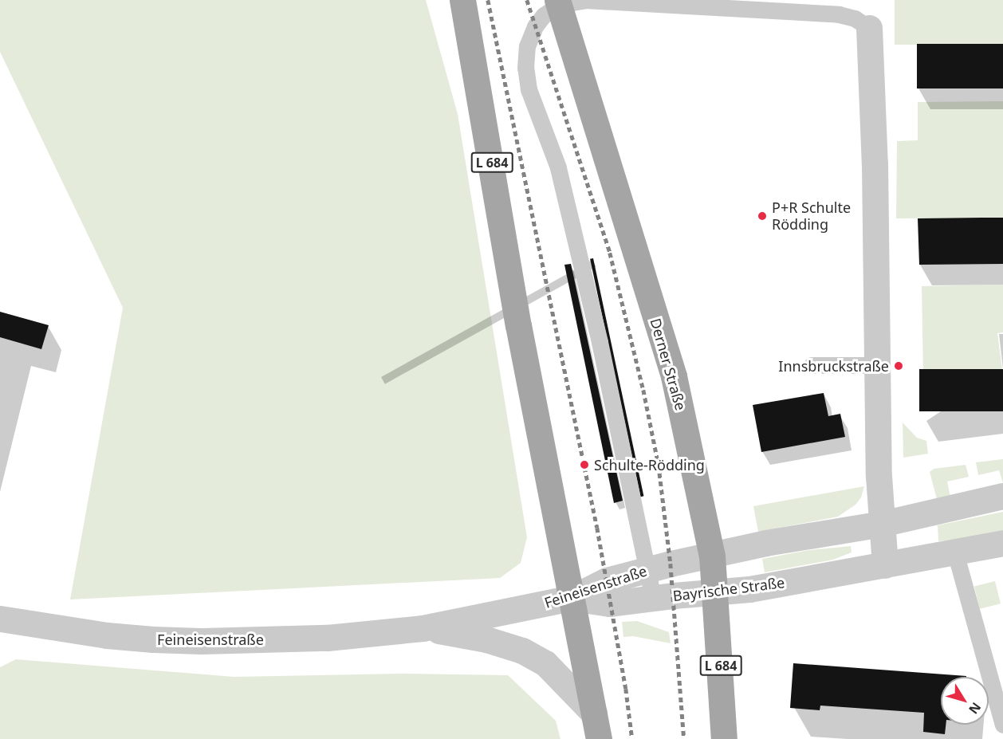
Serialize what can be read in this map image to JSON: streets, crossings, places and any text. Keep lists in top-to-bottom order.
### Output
{
  "streets": {
    "main road": ["L 684", "Derner Straße"],
    "street": ["Feineisenstraße", "Bayrische Straße"]
  },
  "crossings": [
    ["L 684", "Feineisenstraße"],
    ["L 684", "Bayrische Straße"],
    ["Derner Straße", "Feineisenstraße"],
    ["Derner Straße", "Bayrische Straße"],
    ["Feineisenstraße", "Bayrische Straße"]
  ],
  "places": ["P+R Schulte Rödding", "Innsbruckstraße", "Schulte-Rödding"],
  "north": "bottom right"
}
